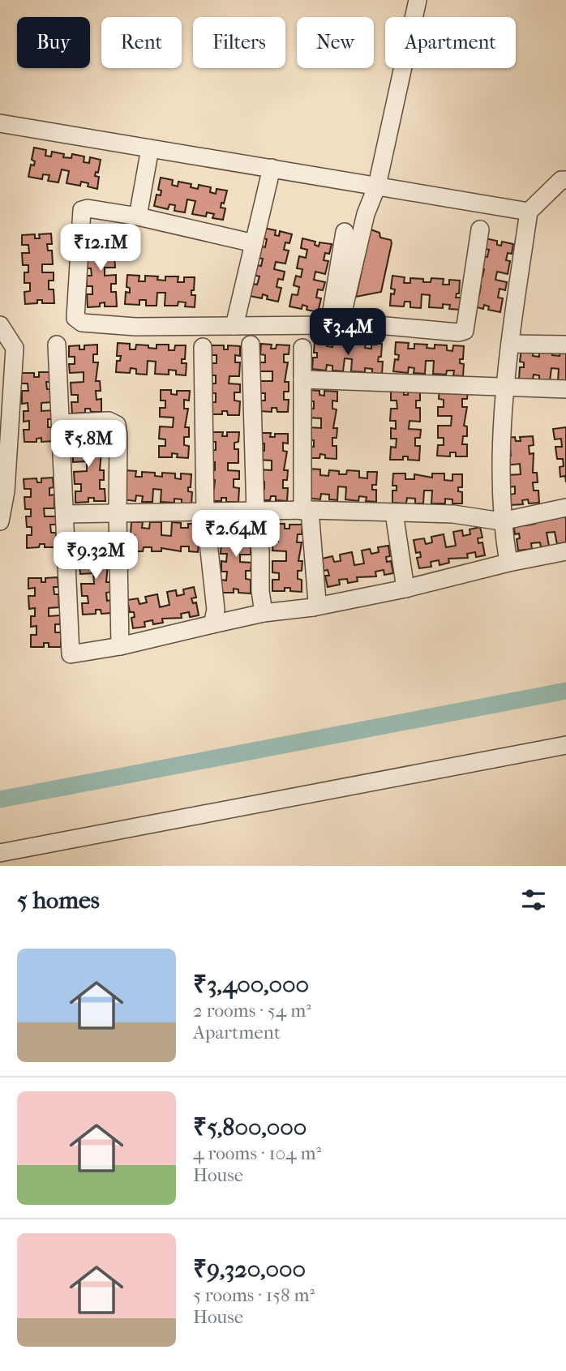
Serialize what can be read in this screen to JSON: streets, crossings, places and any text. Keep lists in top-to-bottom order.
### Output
{
  "page": {
    "chip": [
      "Buy",
      "Rent",
      "Filters",
      "New",
      "Apartment"
    ],
    "price": [
      "₹12.1M",
      "₹3.4M",
      "₹5.8M",
      "₹2.64M",
      "₹9.32M"
    ],
    "heading": "5 homes",
    "list": [
      {
        "name": "₹3,400,000",
        "note": "2 rooms · 54 m² · Apartment"
      },
      {
        "name": "₹5,800,000",
        "note": "4 rooms · 104 m² · House"
      },
      {
        "name": "₹9,320,000",
        "note": "5 rooms · 158 m² · House"
      }
    ]
  }
}
